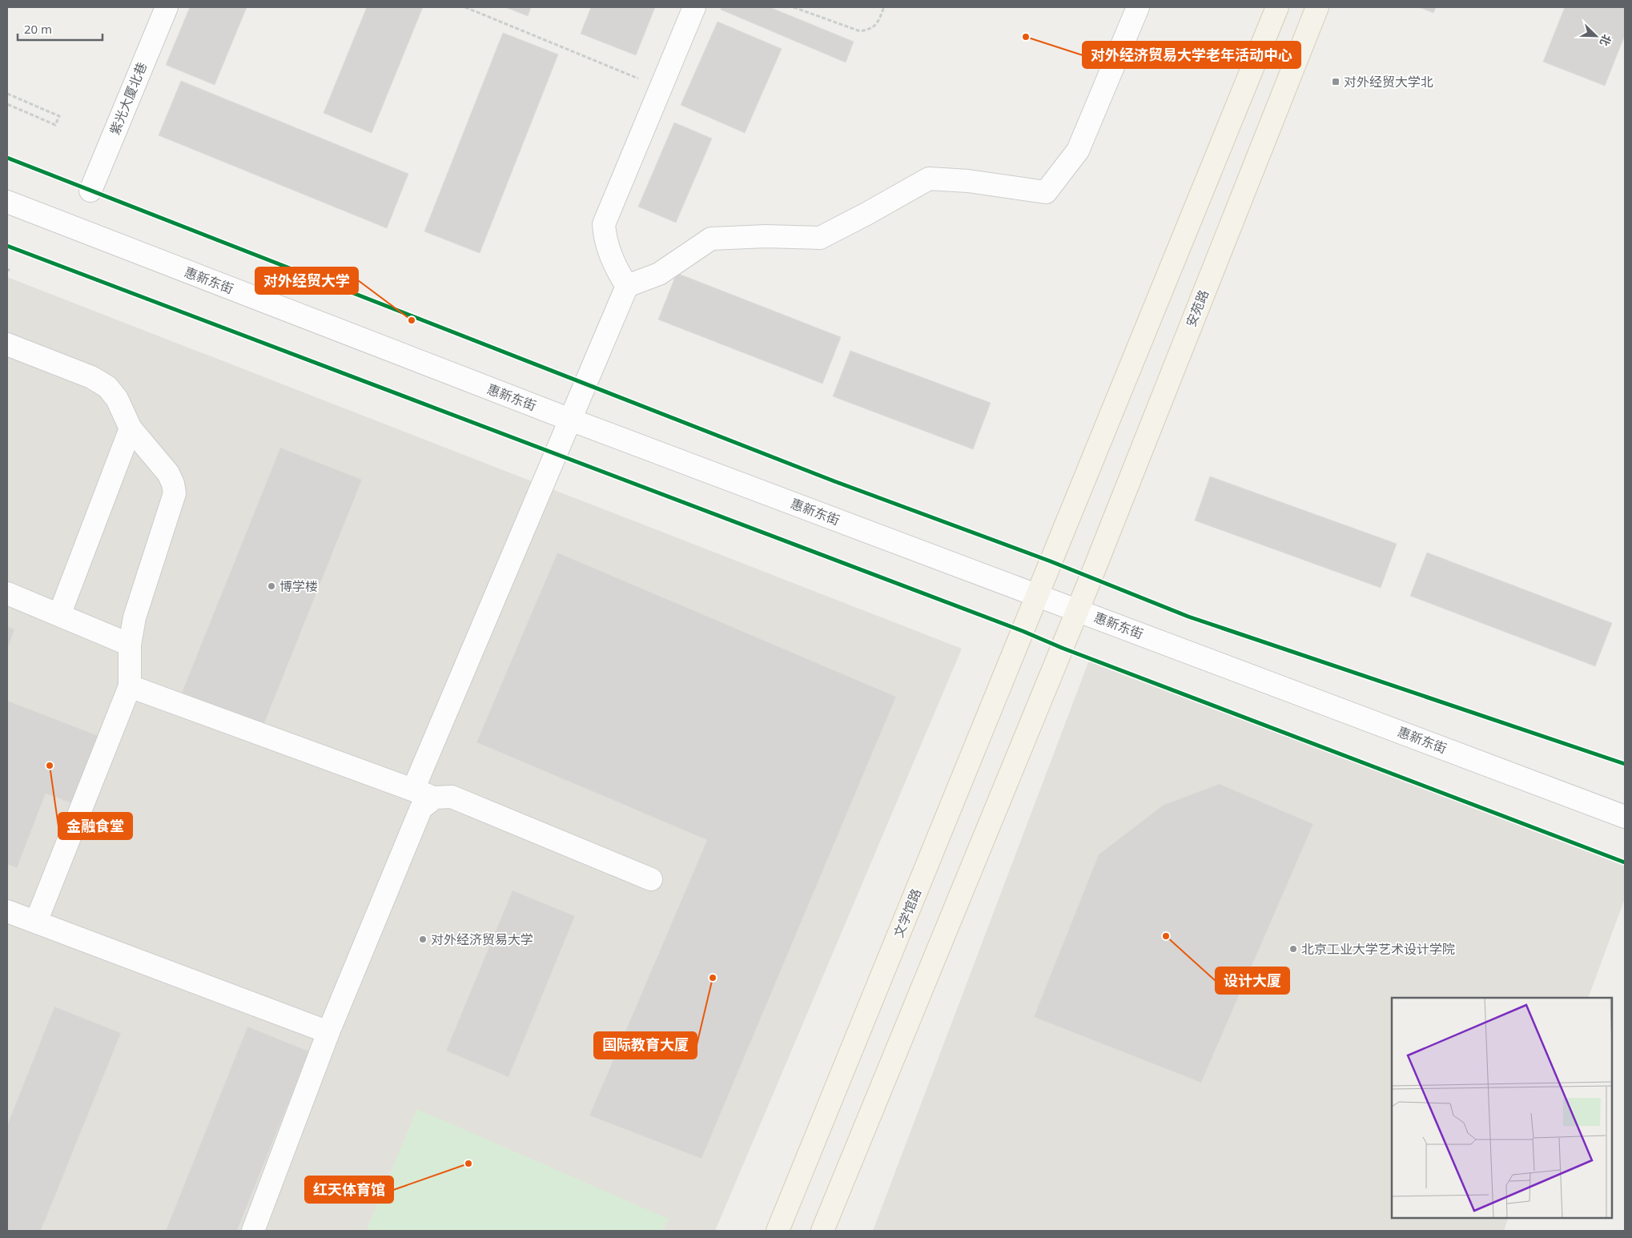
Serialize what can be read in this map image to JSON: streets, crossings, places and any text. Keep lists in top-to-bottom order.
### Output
{
  "streets": {
    "main road": ["安苑路", "文学馆路"],
    "street": ["紫光大厦北巷", "惠新东街"]
  },
  "crossings": [
    ["惠新东街", "安苑路"],
    ["惠新东街", "文学馆路"]
  ],
  "places": {
    "other": [
      "对外经济贸易大学老年活动中心",
      "对外经贸大学",
      "博学楼",
      "金融食堂",
      "设计大厦",
      "对外经济贸易大学",
      "北京工业大学艺术设计学院",
      "国际教育大厦",
      "红天体育馆"
    ],
    "transit": ["对外经贸大学北"]
  },
  "scale_bar": "20 m",
  "north": "bottom right"
}
